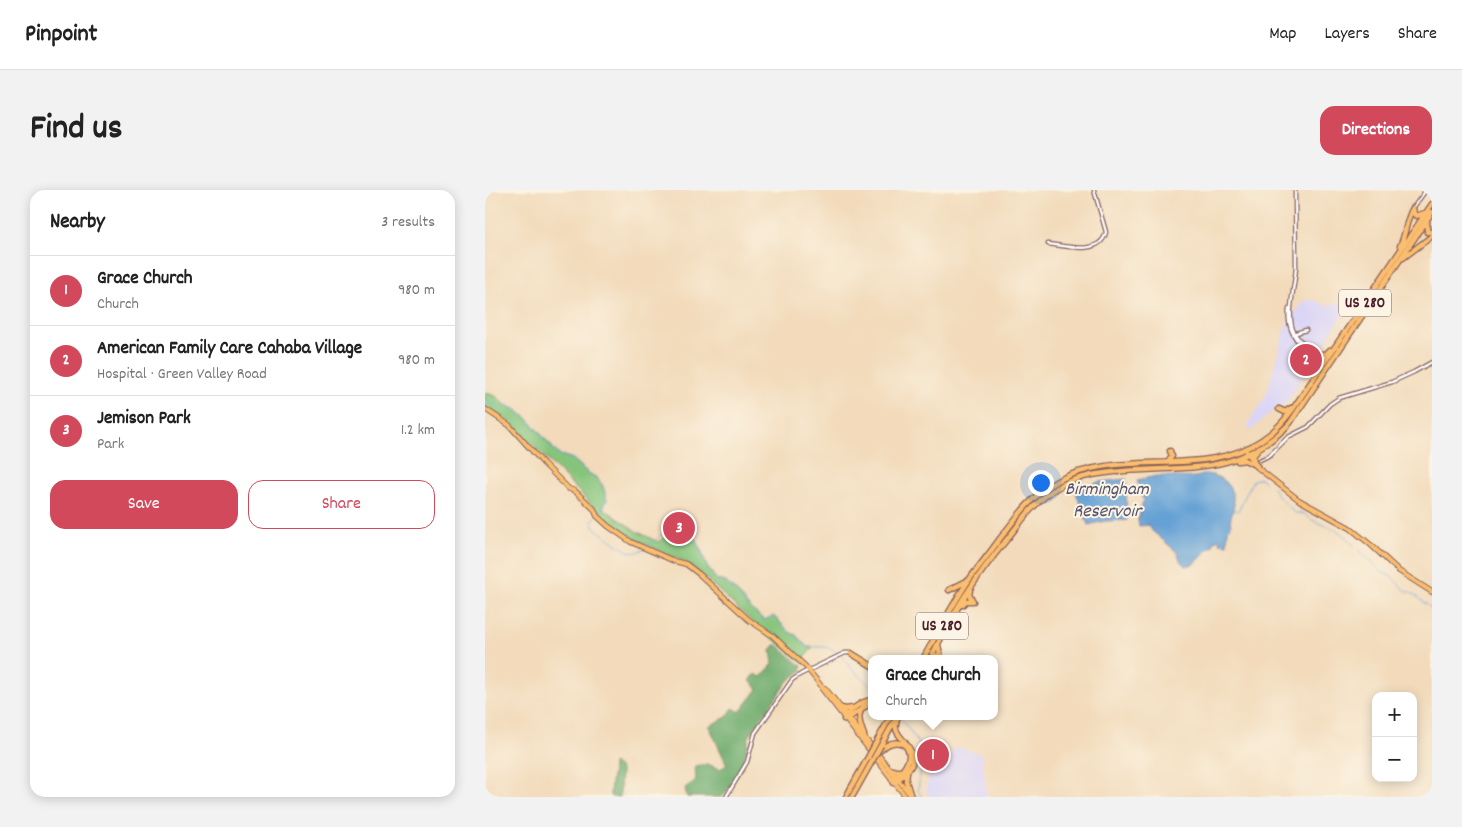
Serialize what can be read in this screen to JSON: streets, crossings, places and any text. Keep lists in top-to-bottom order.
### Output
{
  "streets": {
    "highway": ["US 280"]
  },
  "water": ["Birmingham Reservoir"],
  "page": {
    "header": "Pinpoint",
    "nav": ["Map", "Layers", "Share"],
    "title": "Find us",
    "buttons": [
      "Directions",
      ["Save", "Share"]
    ],
    "heading": ["Nearby", "3 results"],
    "list": [
      {
        "mark": "1",
        "name": "Grace Church",
        "note": "Church",
        "value": "980 m"
      },
      {
        "mark": "2",
        "name": "American Family Care Cahaba Village",
        "note": "Hospital · Green Valley Road",
        "value": "980 m"
      },
      {
        "mark": "3",
        "name": "Jemison Park",
        "note": "Park",
        "value": "1.2 km"
      }
    ],
    "pins": ["2", "3", "1"],
    "popup": ["Grace Church", "Church"],
    "map_buttons": ["+", "−"]
  }
}
